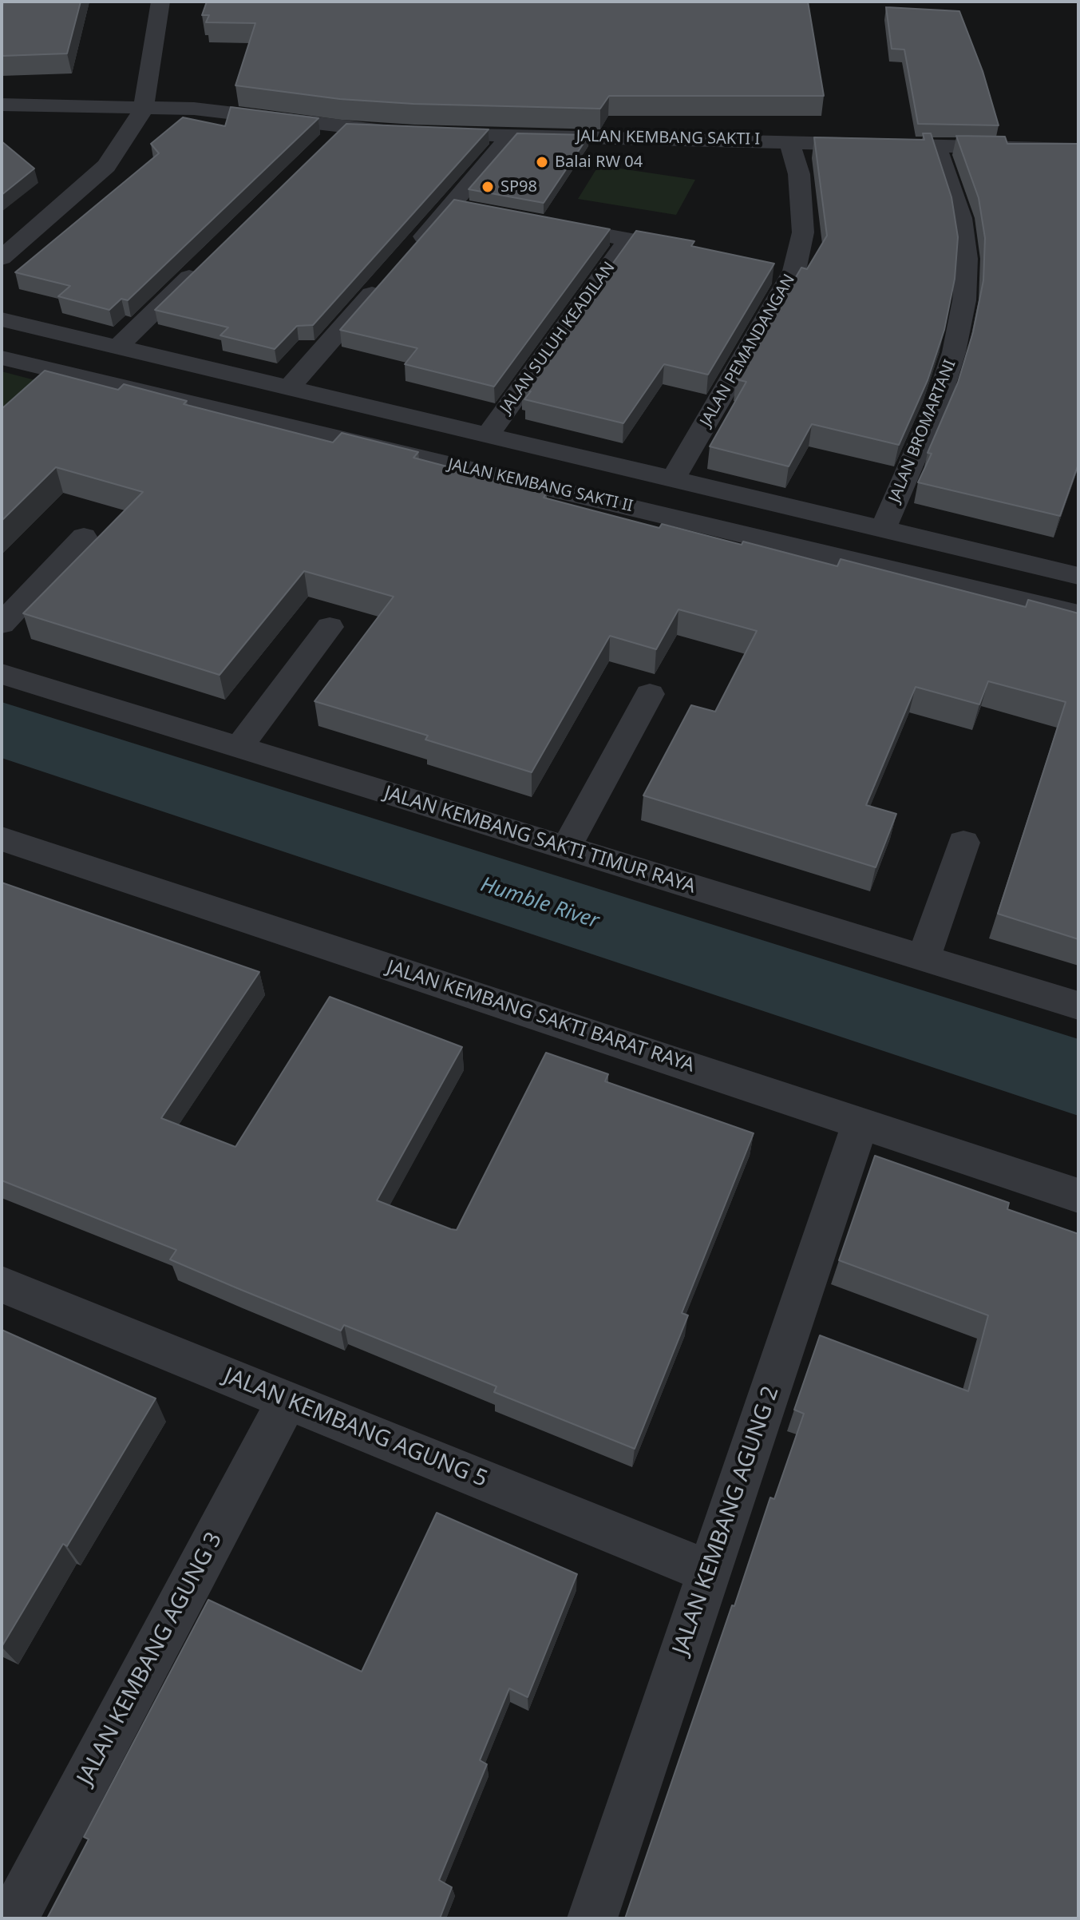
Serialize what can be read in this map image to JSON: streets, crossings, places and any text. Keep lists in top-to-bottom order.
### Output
{
  "streets": {
    "street": [
      "JALAN KEMBANG SAKTI I",
      "JALAN SULUH KEADILAN",
      "JALAN PEMANDANGAN",
      "JALAN BROMARTANI",
      "JALAN KEMBANG SAKTI II",
      "JALAN KEMBANG SAKTI TIMUR RAYA",
      "JALAN KEMBANG SAKTI BARAT RAYA",
      "JALAN KEMBANG AGUNG 5",
      "JALAN KEMBANG AGUNG 2",
      "JALAN KEMBANG AGUNG 3"
    ]
  },
  "crossings": [
    ["JALAN KEMBANG SAKTI I", "JALAN PEMANDANGAN"],
    ["JALAN KEMBANG SAKTI I", "JALAN BROMARTANI"],
    ["JALAN KEMBANG SAKTI BARAT RAYA", "JALAN KEMBANG AGUNG 2"],
    ["JALAN KEMBANG AGUNG 5", "JALAN KEMBANG AGUNG 2"],
    ["JALAN KEMBANG AGUNG 5", "JALAN KEMBANG AGUNG 3"]
  ],
  "water": ["Humble River"],
  "places": ["Balai RW 04", "SP98"]
}
